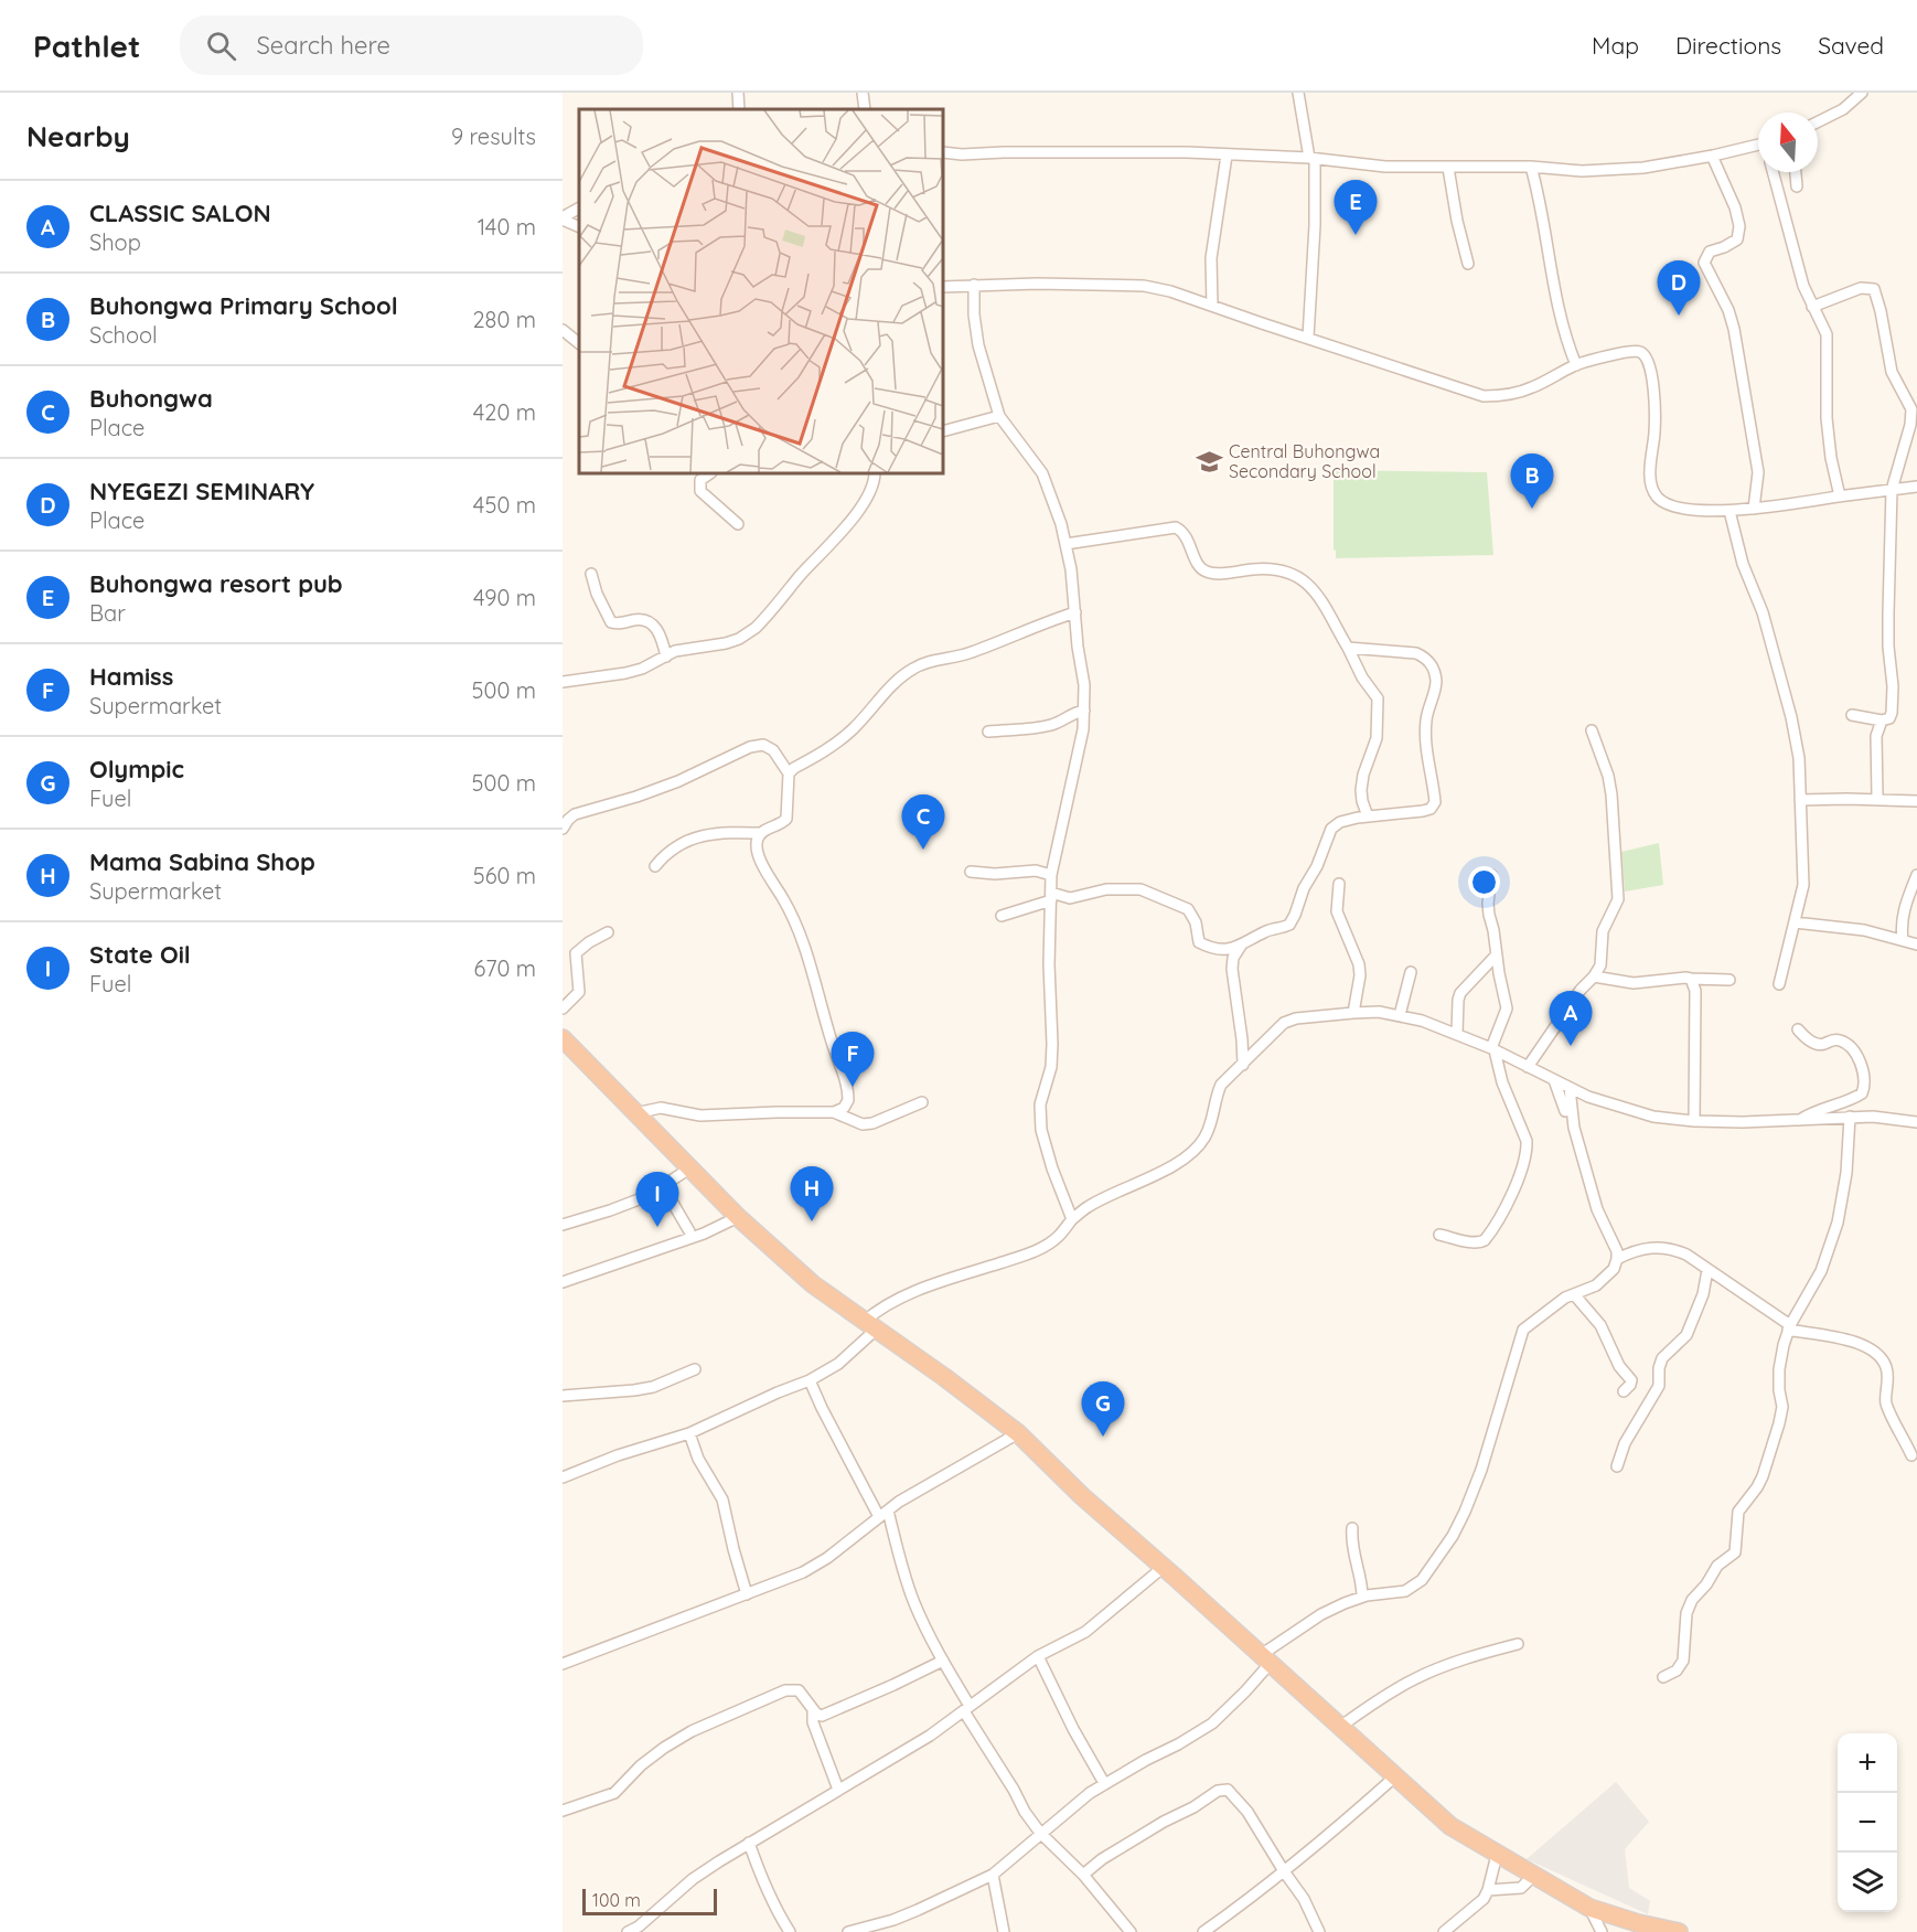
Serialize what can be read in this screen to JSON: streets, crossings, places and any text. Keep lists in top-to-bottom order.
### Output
{
  "places": {
    "school or university": ["Central Buhongwa Secondary School"]
  },
  "scale_bar": "100 m",
  "north": "top",
  "page": {
    "header": "Pathlet",
    "search": "Search here",
    "nav": ["Map", "Directions", "Saved"],
    "heading": ["Nearby", "9 results"],
    "list": [
      {
        "mark": "A",
        "name": "CLASSIC SALON",
        "note": "Shop",
        "value": "140 m"
      },
      {
        "mark": "B",
        "name": "Buhongwa Primary School",
        "note": "School",
        "value": "280 m"
      },
      {
        "mark": "C",
        "name": "Buhongwa",
        "note": "Place",
        "value": "420 m"
      },
      {
        "mark": "D",
        "name": "NYEGEZI SEMINARY",
        "note": "Place",
        "value": "450 m"
      },
      {
        "mark": "E",
        "name": "Buhongwa resort pub",
        "note": "Bar",
        "value": "490 m"
      },
      {
        "mark": "F",
        "name": "Hamiss",
        "note": "Supermarket",
        "value": "500 m"
      },
      {
        "mark": "G",
        "name": "Olympic",
        "note": "Fuel",
        "value": "500 m"
      },
      {
        "mark": "H",
        "name": "Mama Sabina Shop",
        "note": "Supermarket",
        "value": "560 m"
      },
      {
        "mark": "I",
        "name": "State Oil",
        "note": "Fuel",
        "value": "670 m"
      }
    ],
    "pins": [
      "E",
      "D",
      "B",
      "C",
      "A",
      "F",
      "H",
      "I",
      "G"
    ],
    "map_buttons": ["+", "−"],
    "scale": "100 m"
  }
}
